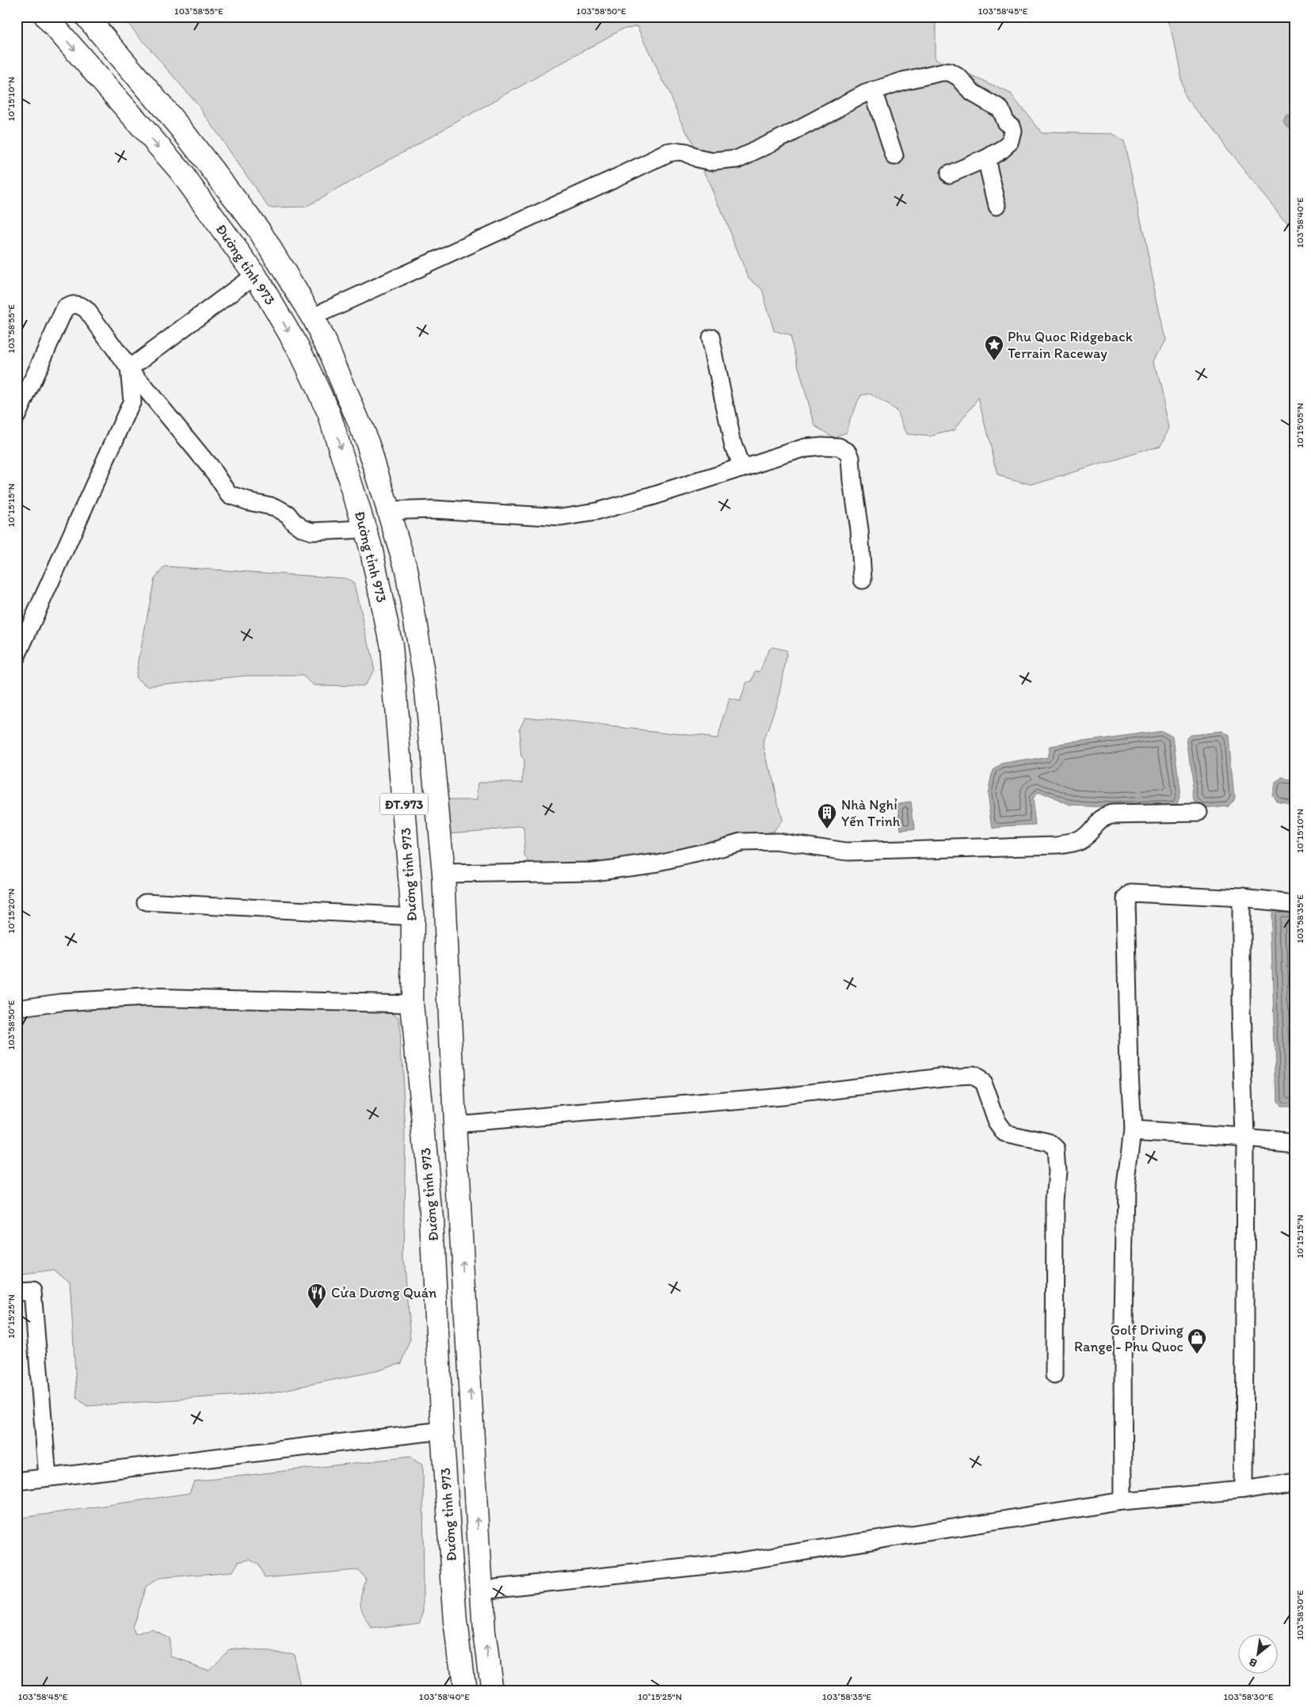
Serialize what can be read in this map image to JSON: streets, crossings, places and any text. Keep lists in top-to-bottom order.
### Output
{
  "streets": {
    "main road": ["Đường tỉnh 973", "ĐT.973"]
  },
  "places": {
    "place": ["Phu Quoc Ridgeback Terrain Raceway"],
    "building": ["Nhà Nghỉ Yến Trinh"],
    "restaurant": ["Cửa Dương Quán"],
    "shop": ["Golf Driving Range - Phu Quoc"]
  },
  "north": "bottom left",
  "coordinates": [
    "103°58'55\"E",
    "103°58'50\"E",
    "103°58'45\"E",
    "10°15'10\"N",
    "103°58'40\"E",
    "10°15'05\"N",
    "10°15'15\"N",
    "10°15'20\"N",
    "103°58'35\"E",
    "10°15'25\"N",
    "103°58'30\"E"
  ]
}
